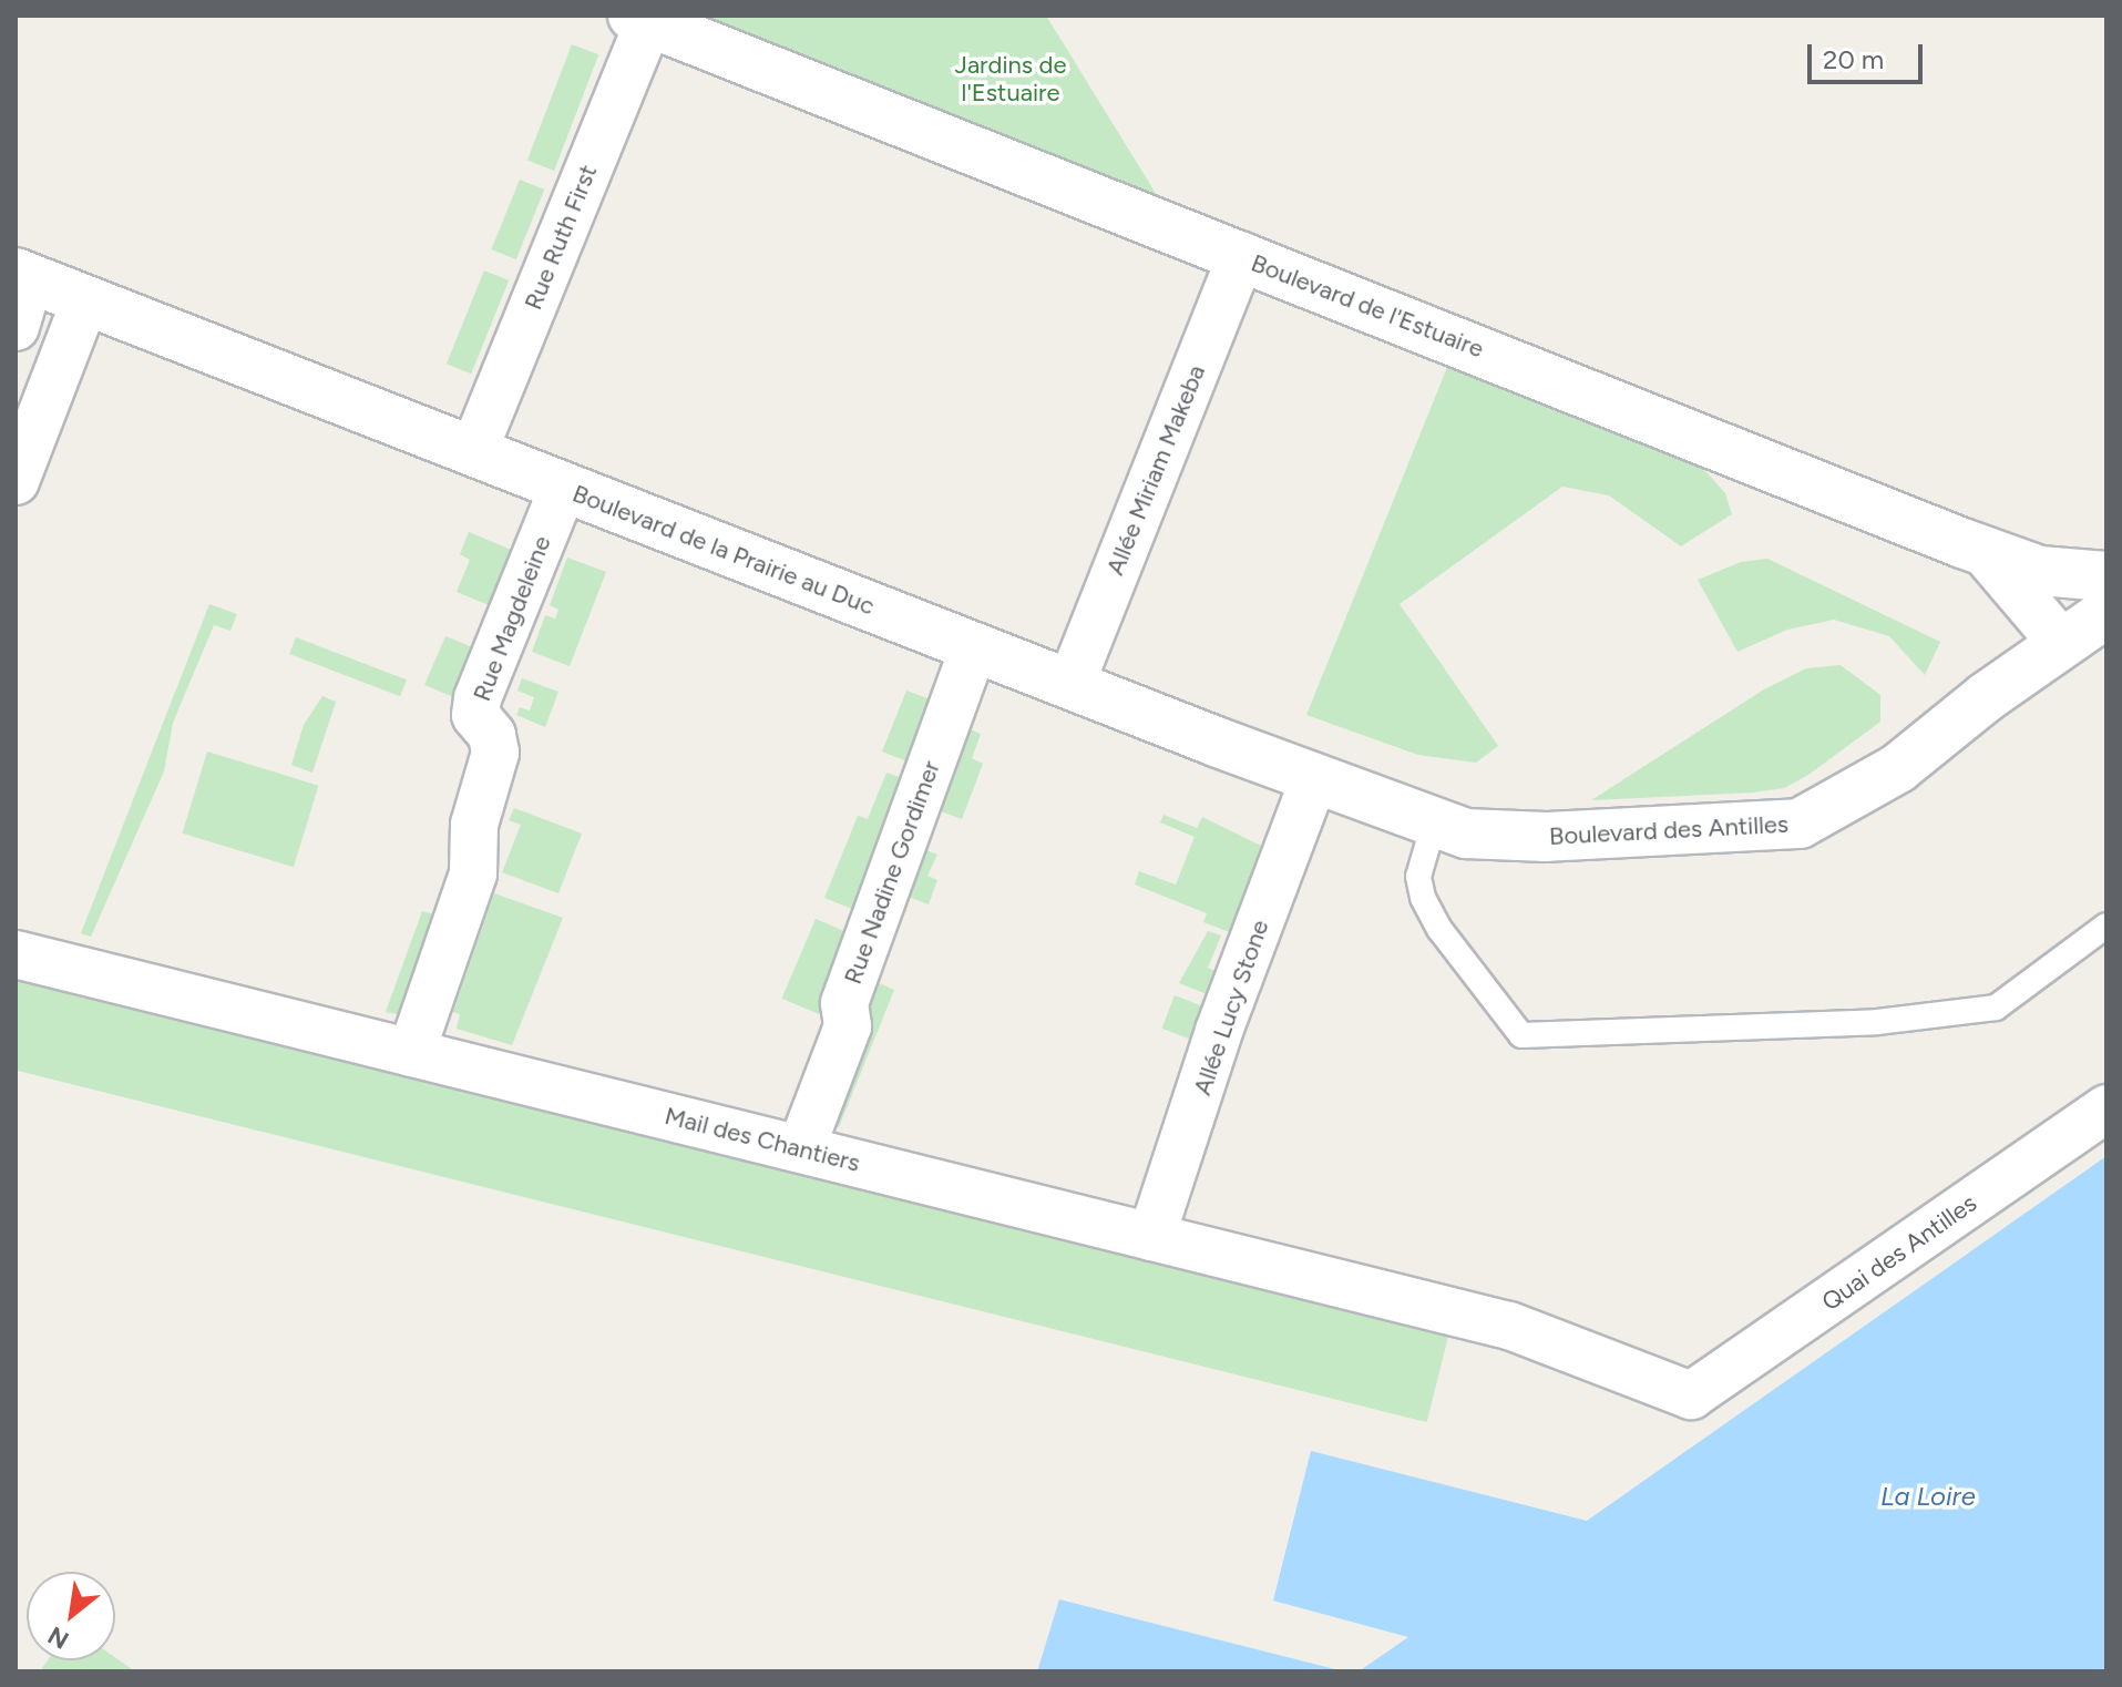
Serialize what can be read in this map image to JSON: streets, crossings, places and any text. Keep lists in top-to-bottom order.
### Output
{
  "streets": {
    "main road": ["Boulevard de l'Estuaire", "Boulevard de la Prairie au Duc", "Boulevard des Antilles"],
    "street": [
      "Rue Ruth First",
      "Allée Miriam Makeba",
      "Rue Magdeleine",
      "Rue Nadine Gordimer",
      "Allée Lucy Stone",
      "Mail des Chantiers",
      "Quai des Antilles"
    ]
  },
  "crossings": [
    ["Rue Ruth First", "Boulevard de l'Estuaire"],
    ["Rue Ruth First", "Boulevard de la Prairie au Duc"],
    ["Boulevard de l'Estuaire", "Allée Miriam Makeba"],
    ["Allée Miriam Makeba", "Boulevard de la Prairie au Duc"],
    ["Boulevard de la Prairie au Duc", "Rue Magdeleine"],
    ["Boulevard de la Prairie au Duc", "Boulevard des Antilles"],
    ["Boulevard de la Prairie au Duc", "Rue Nadine Gordimer"],
    ["Boulevard de la Prairie au Duc", "Allée Lucy Stone"],
    ["Rue Magdeleine", "Mail des Chantiers"],
    ["Rue Nadine Gordimer", "Mail des Chantiers"],
    ["Allée Lucy Stone", "Mail des Chantiers"],
    ["Mail des Chantiers", "Quai des Antilles"]
  ],
  "water": ["La Loire"],
  "parks": ["Jardins de l'Estuaire"],
  "scale_bar": "20 m",
  "north": "bottom left"
}
